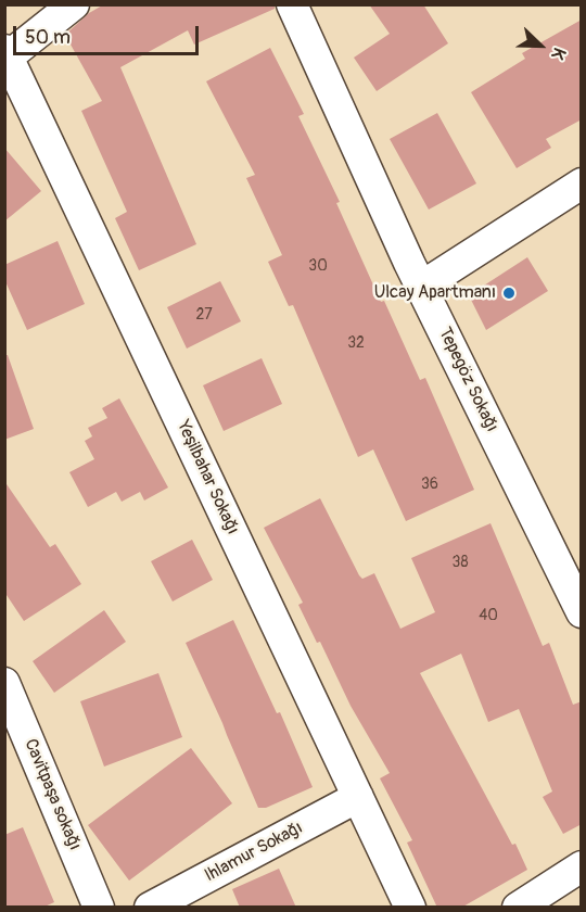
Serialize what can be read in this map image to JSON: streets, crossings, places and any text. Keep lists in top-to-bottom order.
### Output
{
  "streets": {
    "street": [
      "Tepegöz Sokağı",
      "Yeşilbahar Sokağı",
      "Cavitpaşa sokağı",
      "Ihlamur Sokağı"
    ]
  },
  "crossings": [
    ["Yeşilbahar Sokağı", "Ihlamur Sokağı"]
  ],
  "places": ["Ulcay Apartmanı"],
  "house_numbers": [
    "30",
    "27",
    "32",
    "36",
    "38",
    "40"
  ],
  "scale_bar": "50 m",
  "north": "bottom right"
}
